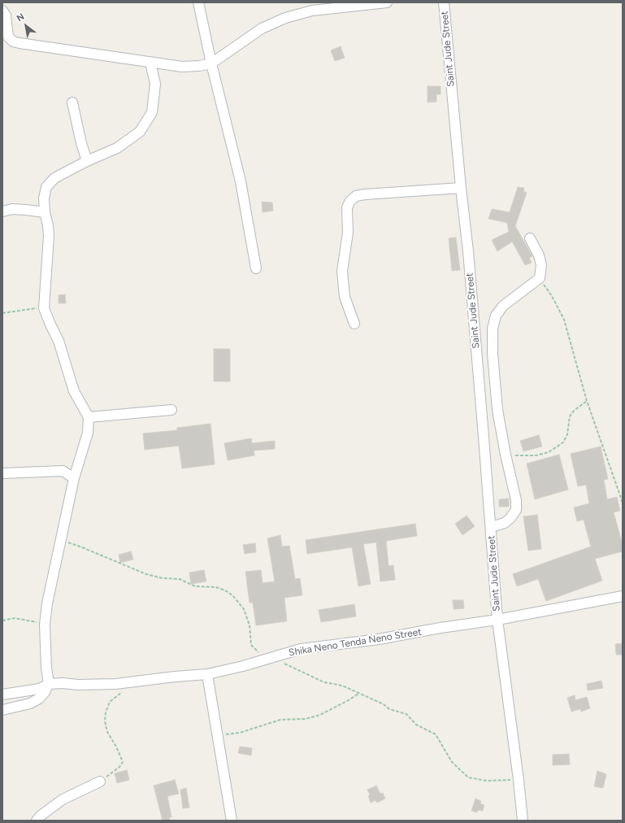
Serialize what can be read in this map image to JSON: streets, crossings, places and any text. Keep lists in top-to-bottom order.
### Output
{
  "streets": {
    "street": ["Saint Jude Street", "Shika Neno Tenda Neno Street"]
  },
  "crossings": [
    ["Saint Jude Street", "Shika Neno Tenda Neno Street"]
  ],
  "north": "top left"
}
